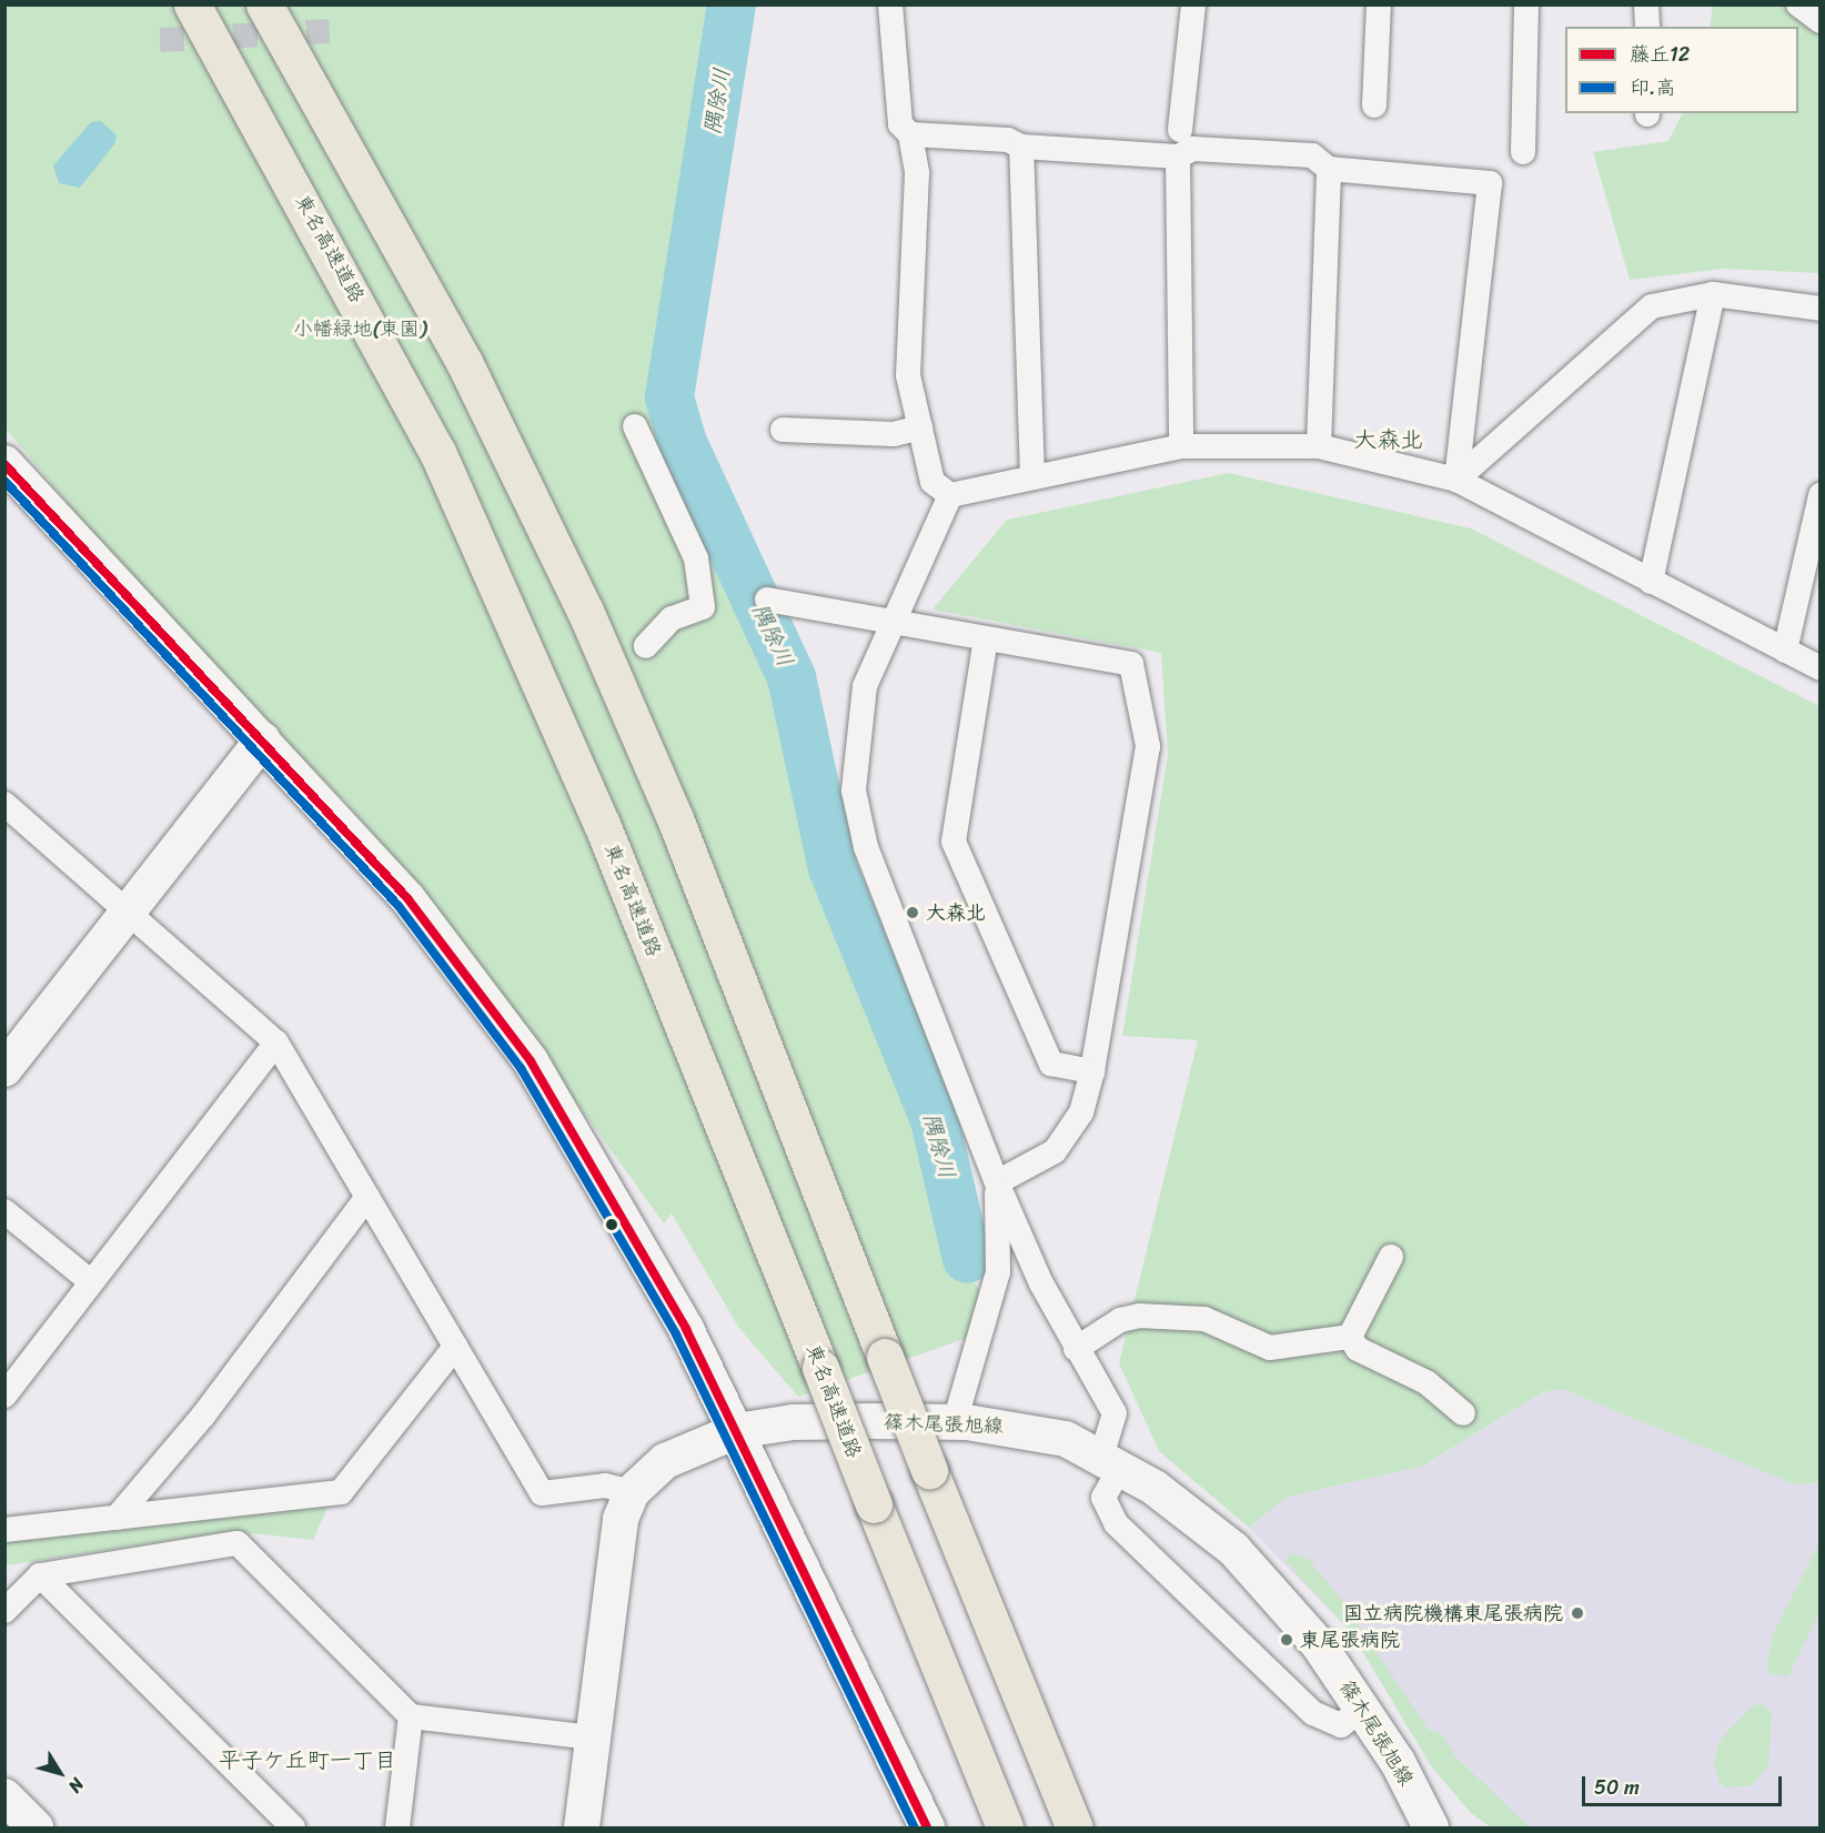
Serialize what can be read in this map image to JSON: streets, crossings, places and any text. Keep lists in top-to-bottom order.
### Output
{
  "streets": {
    "highway": ["東名高速道路"],
    "main road": ["篠木尾張旭線"]
  },
  "districts": ["大森北", "平子ケ丘町一丁目"],
  "water": ["隅除川"],
  "parks": ["小幡緑地(東園)"],
  "places": ["大森北", "国立病院機構東尾張病院", "東尾張病院"],
  "lines": ["transit line 藤丘12", "transit line 印.高"],
  "legend": ["藤丘12", "印.高"],
  "scale_bar": "50 m",
  "north": "bottom right"
}
